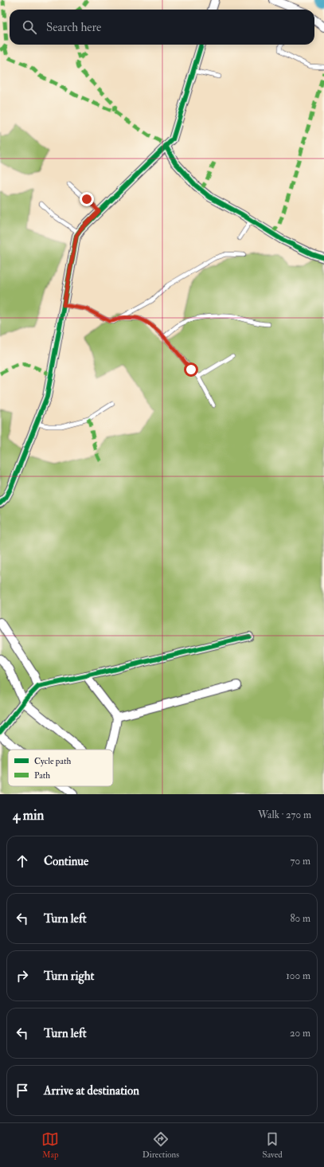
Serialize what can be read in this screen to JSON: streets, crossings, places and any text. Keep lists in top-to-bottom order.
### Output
{
  "legend": ["Cycle path", "Path"],
  "page": {
    "search": "Search here",
    "heading": ["4 min", "Walk · 270 m"],
    "list": [
      ["Continue", "70 m"],
      ["Turn left", "80 m"],
      ["Turn right", "100 m"],
      ["Turn left", "20 m"],
      "Arrive at destination"
    ],
    "nav": ["Map", "Directions", "Saved"]
  }
}
